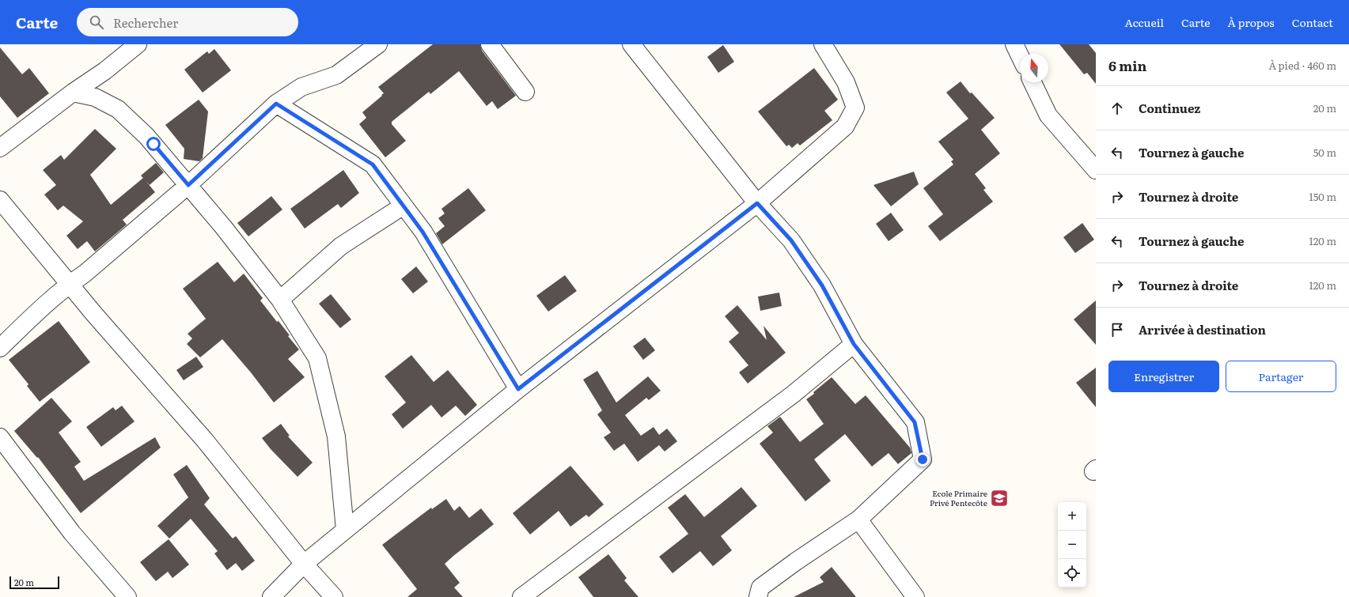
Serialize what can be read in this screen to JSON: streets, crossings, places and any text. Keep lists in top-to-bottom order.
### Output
{
  "places": {
    "school or university": ["Ecole Primaire Privé Pentecôte"]
  },
  "scale_bar": "20 m",
  "north": "top",
  "page": {
    "header": "Carte",
    "search": "Rechercher",
    "nav": [
      "Accueil",
      "Carte",
      "À propos",
      "Contact"
    ],
    "heading": ["6 min", "À pied · 460 m"],
    "list": [
      ["Continuez", "20 m"],
      ["Tournez à gauche", "50 m"],
      ["Tournez à droite", "150 m"],
      ["Tournez à gauche", "120 m"],
      ["Tournez à droite", "120 m"],
      "Arrivée à destination"
    ],
    "buttons": ["Enregistrer", "Partager"],
    "map_buttons": ["+", "−"],
    "scale": "20 m"
  }
}
